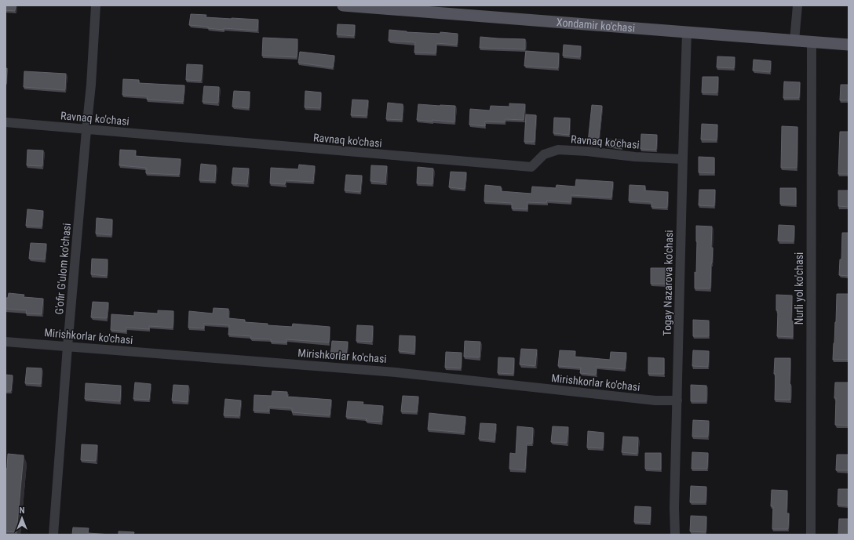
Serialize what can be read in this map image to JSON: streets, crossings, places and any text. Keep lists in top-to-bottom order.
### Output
{
  "streets": {
    "main road": ["Xondamir ko'chasi"],
    "street": [
      "Ravnaq ko'chasi",
      "G'ofir G'ulom ko'chasi",
      "Togay Nazarova ko'chasi",
      "Nurli yol ko'chasi",
      "Mirishkorlar ko'chasi"
    ]
  },
  "crossings": [
    ["Xondamir ko'chasi", "Togay Nazarova ko'chasi"],
    ["Xondamir ko'chasi", "Nurli yol ko'chasi"],
    ["Ravnaq ko'chasi", "G'ofir G'ulom ko'chasi"],
    ["Ravnaq ko'chasi", "Togay Nazarova ko'chasi"],
    ["G'ofir G'ulom ko'chasi", "Mirishkorlar ko'chasi"],
    ["Togay Nazarova ko'chasi", "Mirishkorlar ko'chasi"]
  ],
  "north": "top"
}
